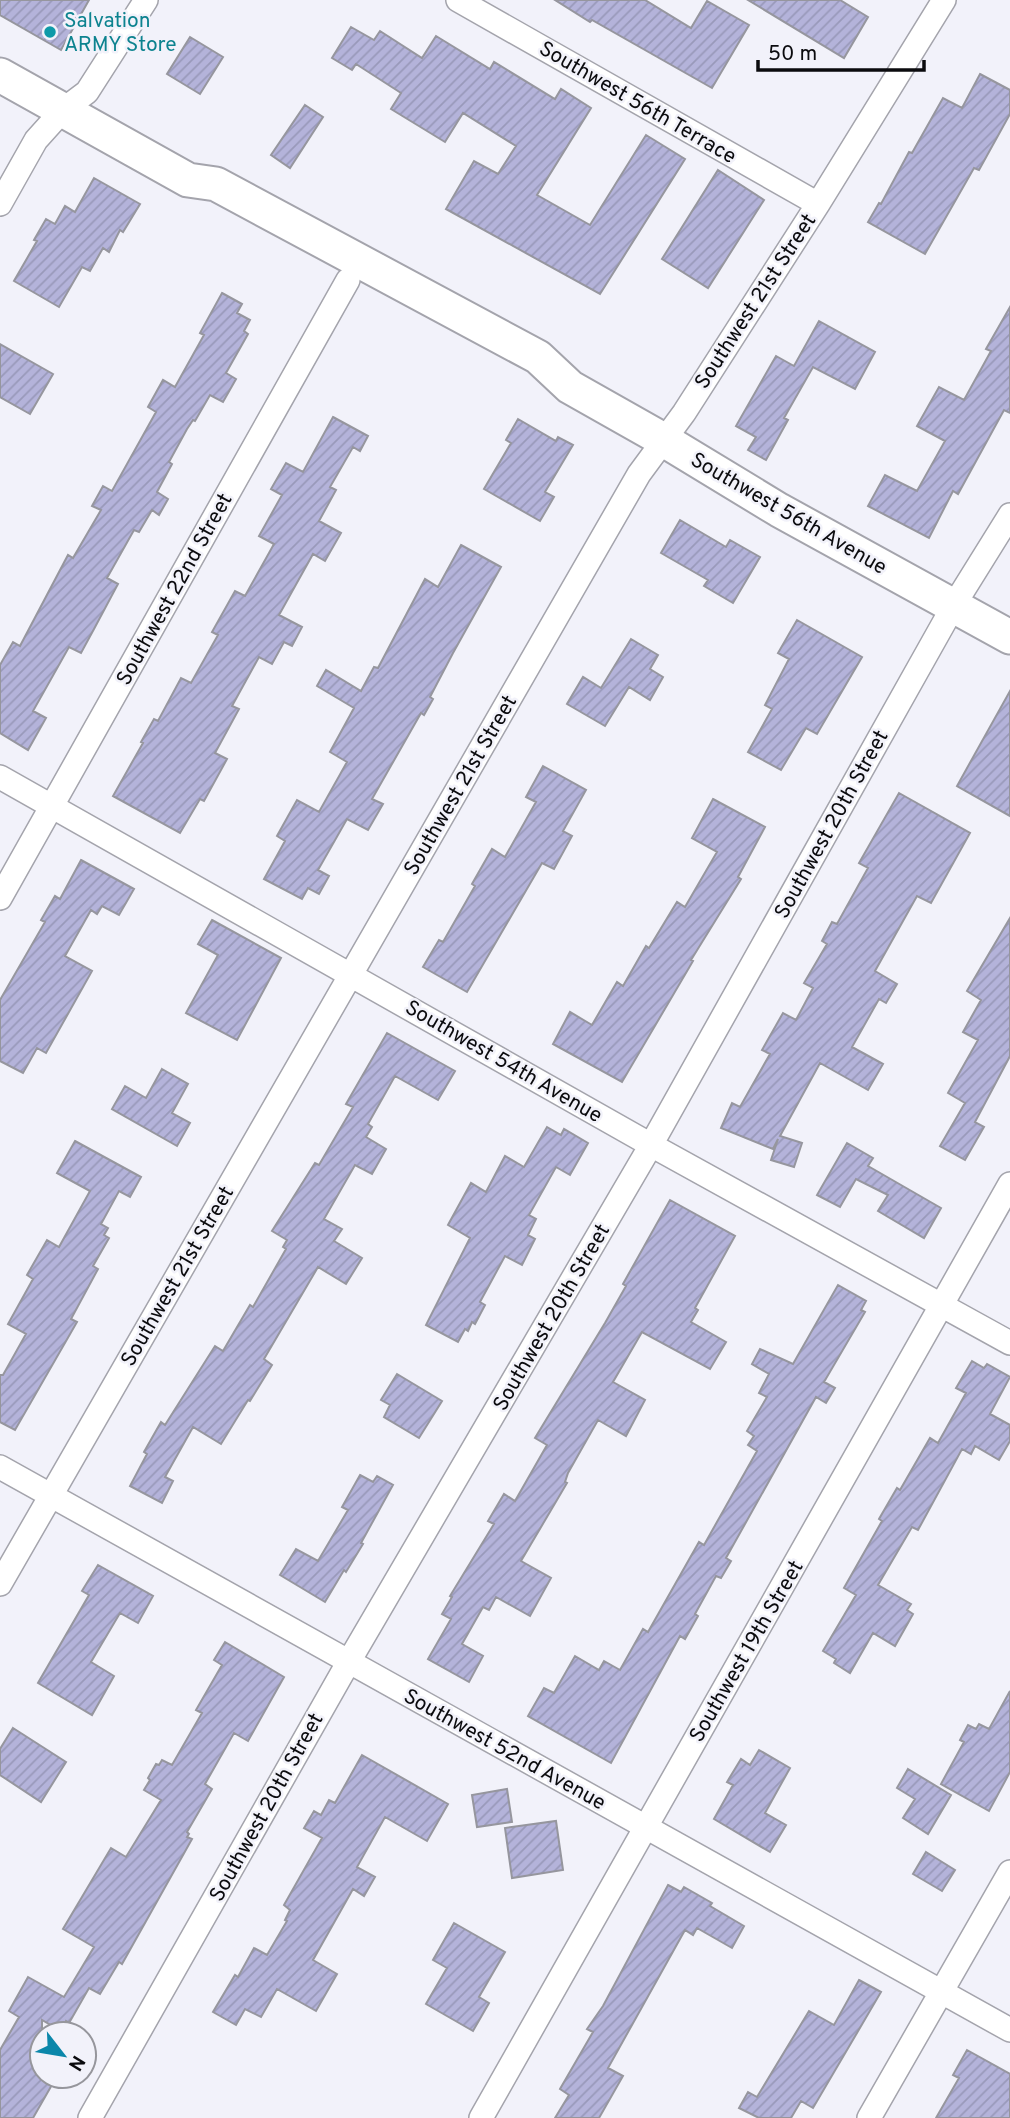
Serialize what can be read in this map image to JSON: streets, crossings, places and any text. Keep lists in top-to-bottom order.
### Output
{
  "streets": {
    "street": [
      "Southwest 56th Terrace",
      "Southwest 21st Street",
      "Southwest 56th Avenue",
      "Southwest 22nd Street",
      "Southwest 20th Street",
      "Southwest 54th Avenue",
      "Southwest 19th Street",
      "Southwest 52nd Avenue"
    ]
  },
  "crossings": [
    ["Southwest 56th Terrace", "Southwest 21st Street"],
    ["Southwest 21st Street", "Southwest 56th Avenue"],
    ["Southwest 21st Street", "Southwest 54th Avenue"],
    ["Southwest 21st Street", "Southwest 52nd Avenue"],
    ["Southwest 56th Avenue", "Southwest 22nd Street"],
    ["Southwest 56th Avenue", "Southwest 20th Street"],
    ["Southwest 22nd Street", "Southwest 54th Avenue"],
    ["Southwest 20th Street", "Southwest 54th Avenue"],
    ["Southwest 20th Street", "Southwest 52nd Avenue"],
    ["Southwest 54th Avenue", "Southwest 19th Street"],
    ["Southwest 19th Street", "Southwest 52nd Avenue"]
  ],
  "places": ["Salvation ARMY Store"],
  "scale_bar": "50 m",
  "north": "bottom right"
}
